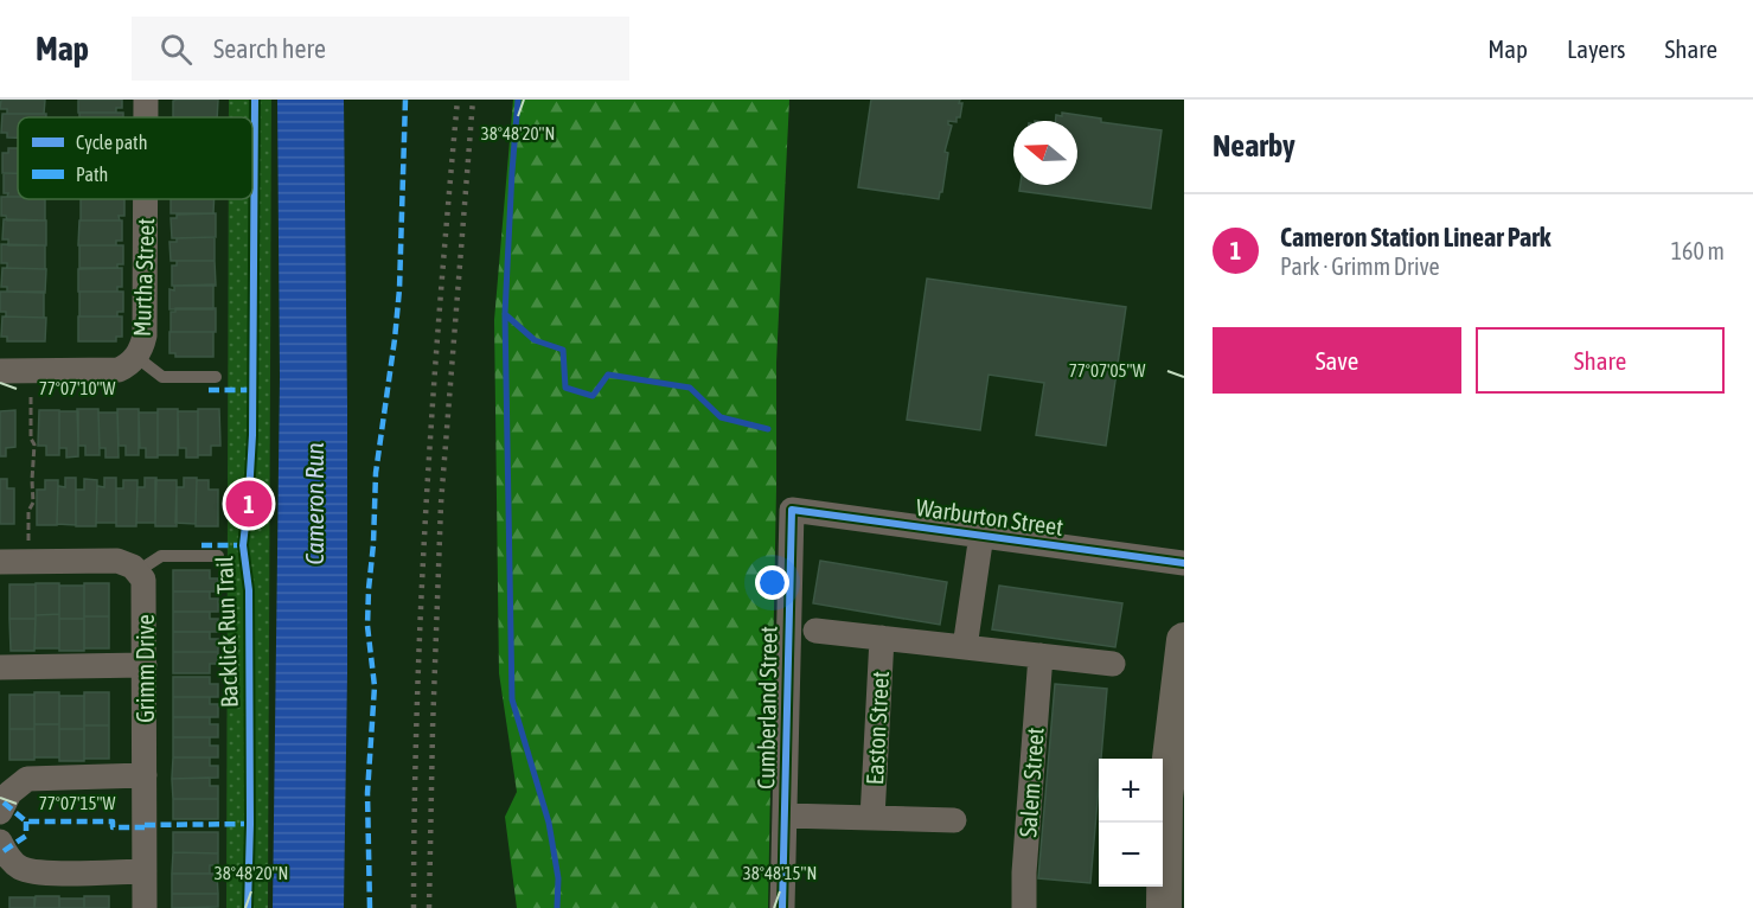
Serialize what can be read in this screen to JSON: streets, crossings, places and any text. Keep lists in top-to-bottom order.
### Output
{
  "streets": {
    "street": [
      "Murtha Street",
      "Warburton Street",
      "Grimm Drive",
      "Cumberland Street",
      "Easton Street",
      "Salem Street"
    ],
    "cycle path": ["Backlick Run Trail"]
  },
  "crossings": [
    ["Warburton Street", "Cumberland Street"]
  ],
  "water": ["Cameron Run"],
  "legend": ["Cycle path", "Path"],
  "north": "left",
  "page": {
    "header": "Map",
    "search": "Search here",
    "nav": ["Map", "Layers", "Share"],
    "heading": "Nearby",
    "list": [
      {
        "mark": "1",
        "name": "Cameron Station Linear Park",
        "note": "Park · Grimm Drive",
        "value": "160 m"
      }
    ],
    "buttons": ["Save", "Share"],
    "pins": "1",
    "map_buttons": ["+", "−"]
  },
  "coordinates": [
    "38°48'20\"N",
    "77°07'05\"W",
    "77°07'10\"W",
    "77°07'15\"W",
    "38°48'15\"N"
  ]
}
